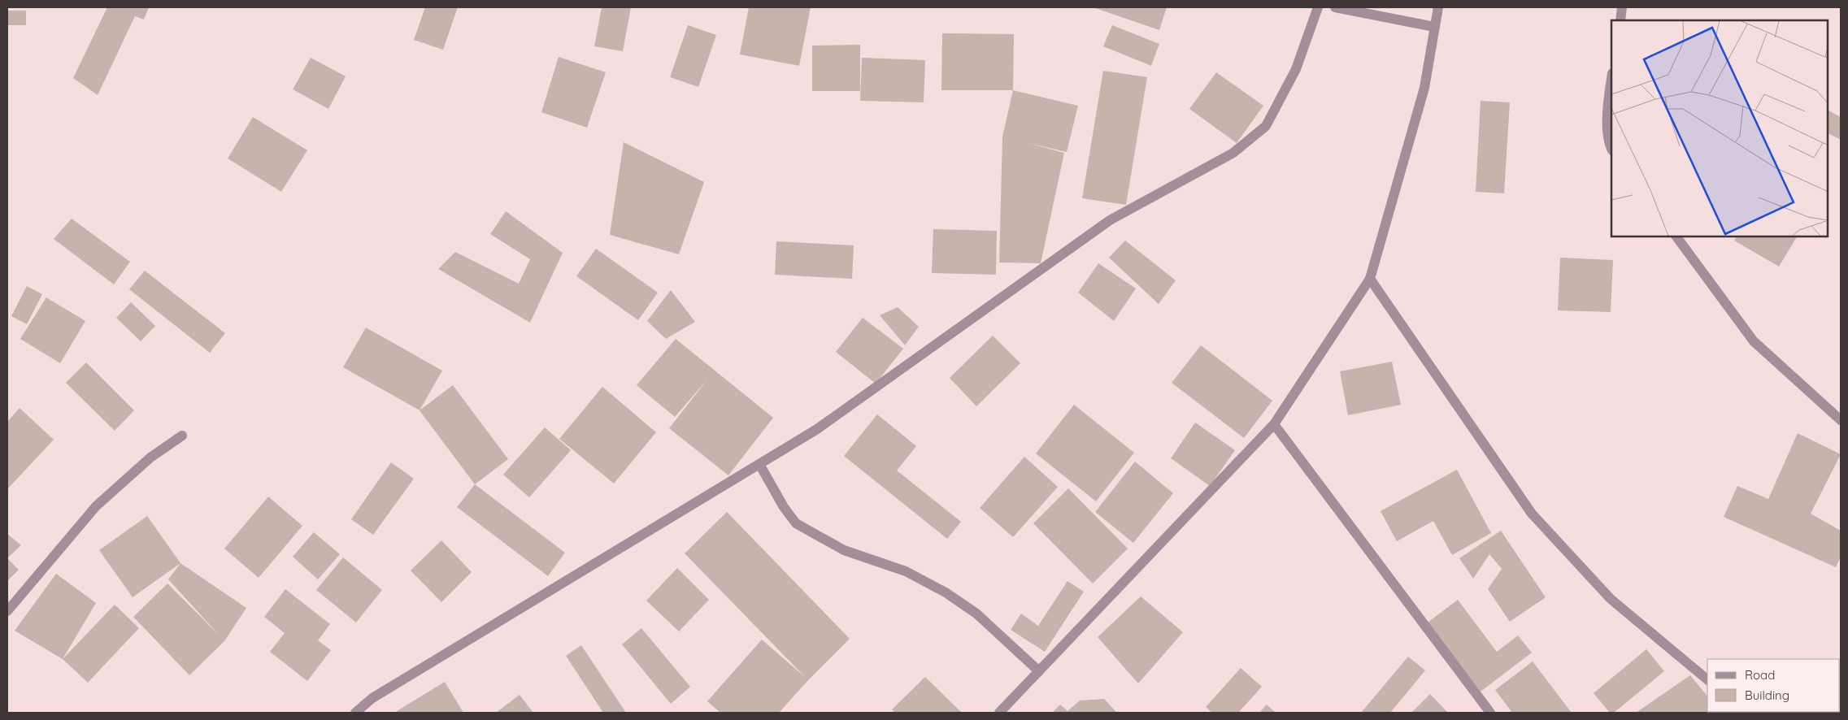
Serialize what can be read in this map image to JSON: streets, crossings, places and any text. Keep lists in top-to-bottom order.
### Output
{
  "legend": ["Road", "Building"]
}
